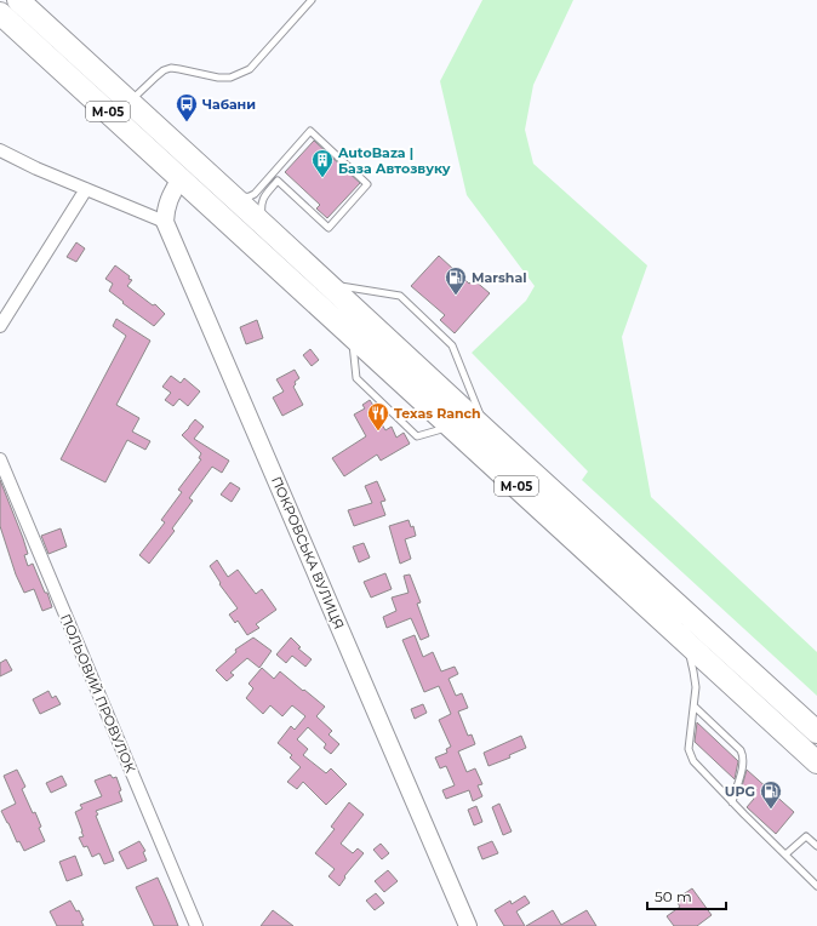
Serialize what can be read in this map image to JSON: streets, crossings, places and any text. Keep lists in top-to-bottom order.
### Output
{
  "streets": {
    "highway": ["М-05"],
    "street": ["ПОКРОВСЬКА ВУЛИЦЯ", "ПОЛЬОВИЙ ПРОВУЛОК"]
  },
  "places": {
    "bus stop": ["Чабани"],
    "building": ["AutoBaza | База Автозвуку"],
    "fuel station": ["Marshal", "UPG"],
    "restaurant": ["Texas Ranch"]
  },
  "scale_bar": "50 m"
}
